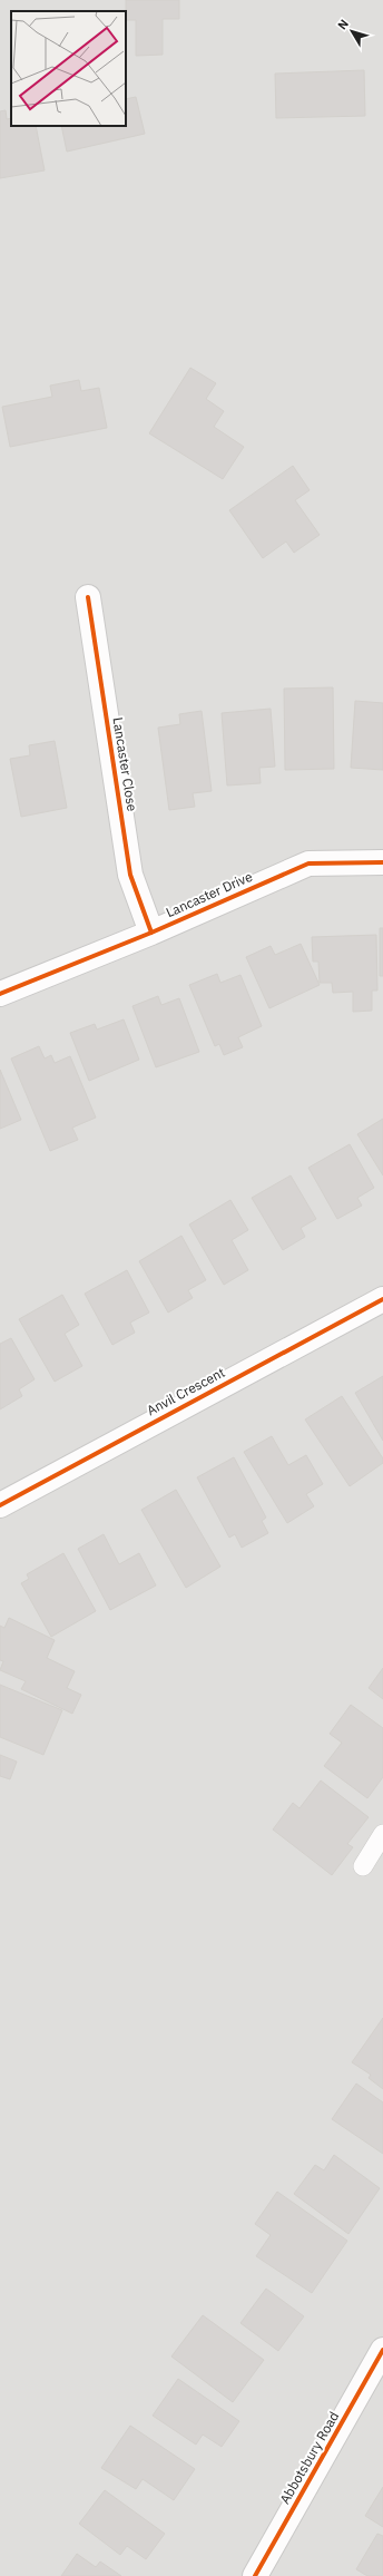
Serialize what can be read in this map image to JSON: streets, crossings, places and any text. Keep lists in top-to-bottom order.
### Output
{
  "streets": {
    "street": [
      "Lancaster Close",
      "Lancaster Drive",
      "Anvil Crescent",
      "Abbotsbury Road"
    ]
  },
  "crossings": [
    ["Lancaster Close", "Lancaster Drive"]
  ],
  "north": "top left"
}
